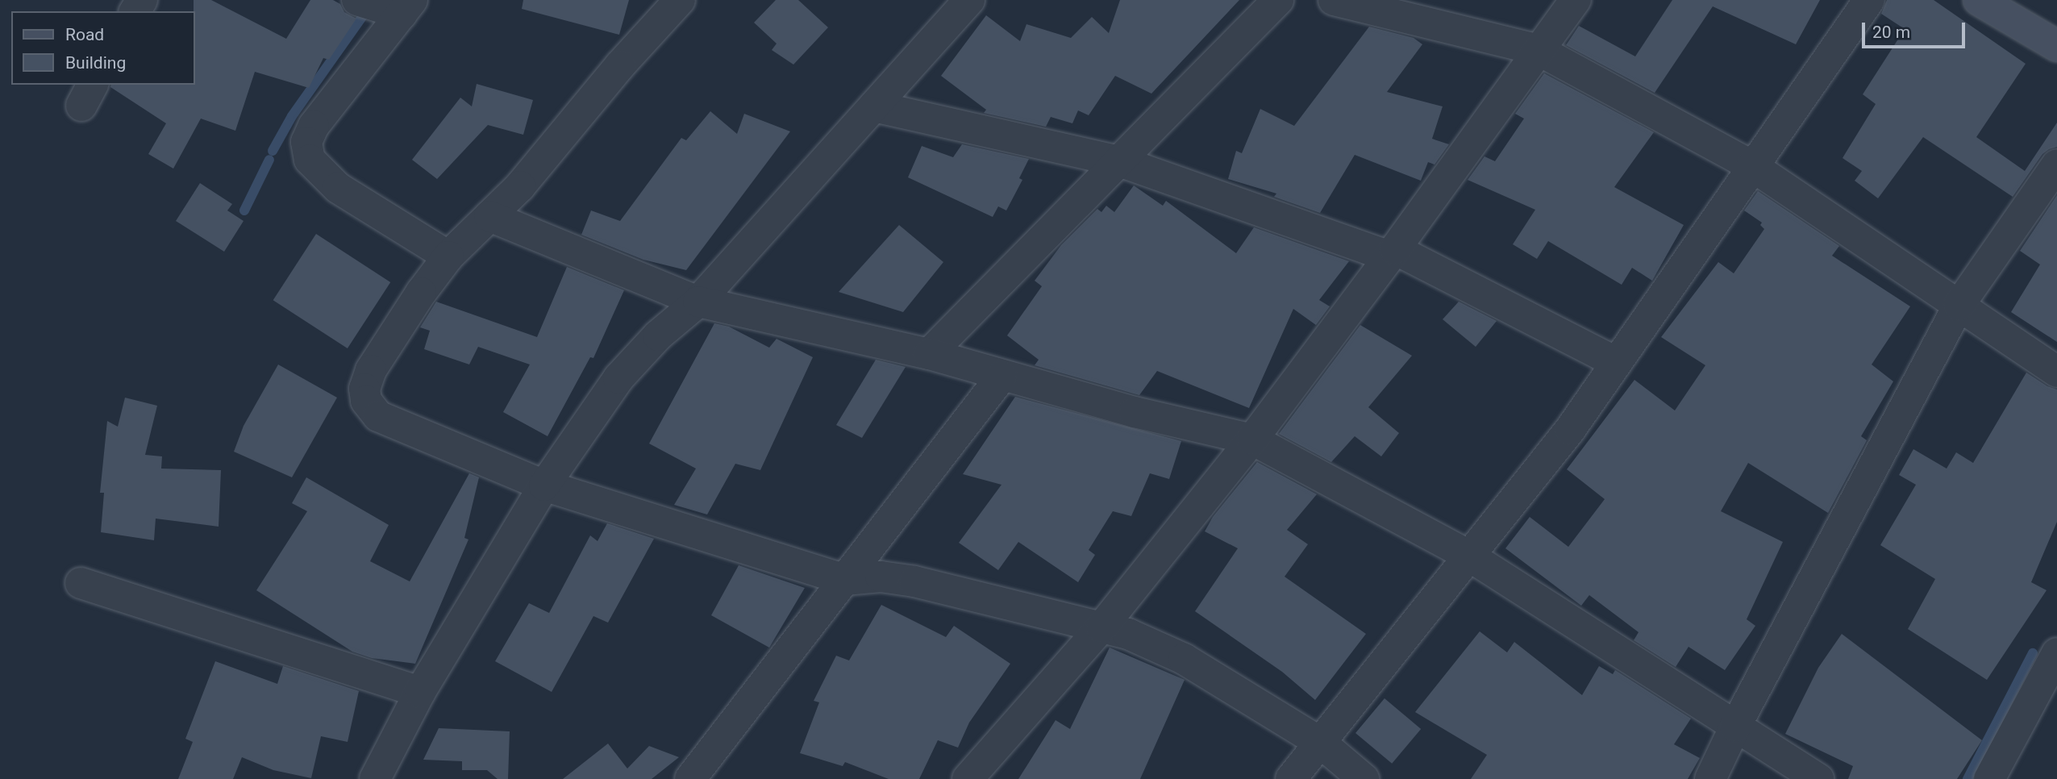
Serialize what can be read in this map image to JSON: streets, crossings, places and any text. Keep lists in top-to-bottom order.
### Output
{
  "legend": ["Road", "Building"],
  "scale_bar": "20 m"
}
